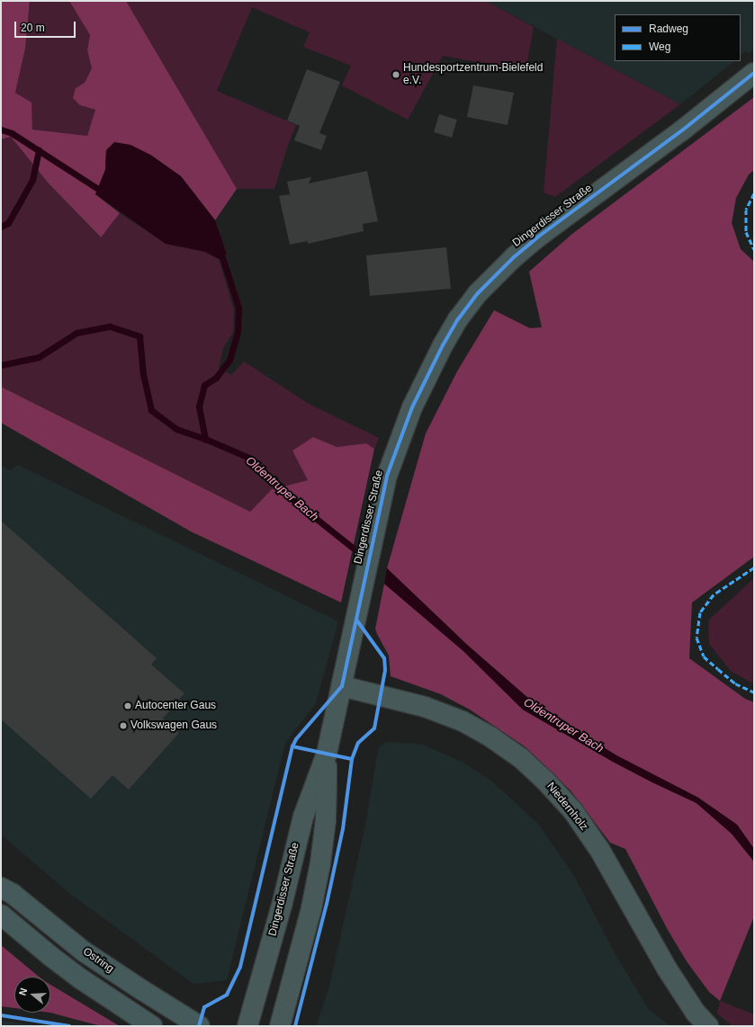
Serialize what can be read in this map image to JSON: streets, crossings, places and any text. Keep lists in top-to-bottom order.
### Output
{
  "streets": {
    "main road": ["Ostring"],
    "street": ["Dingerdisser Straße", "Niedernholz"]
  },
  "crossings": [
    ["Dingerdisser Straße", "Niedernholz"]
  ],
  "water": ["Oldentruper Bach"],
  "places": ["Hundesportzentrum-Bielefeld e.V.", "Autocenter Gaus", "Volkswagen Gaus"],
  "legend": ["Radweg", "Weg"],
  "scale_bar": "20 m",
  "north": "left"
}
